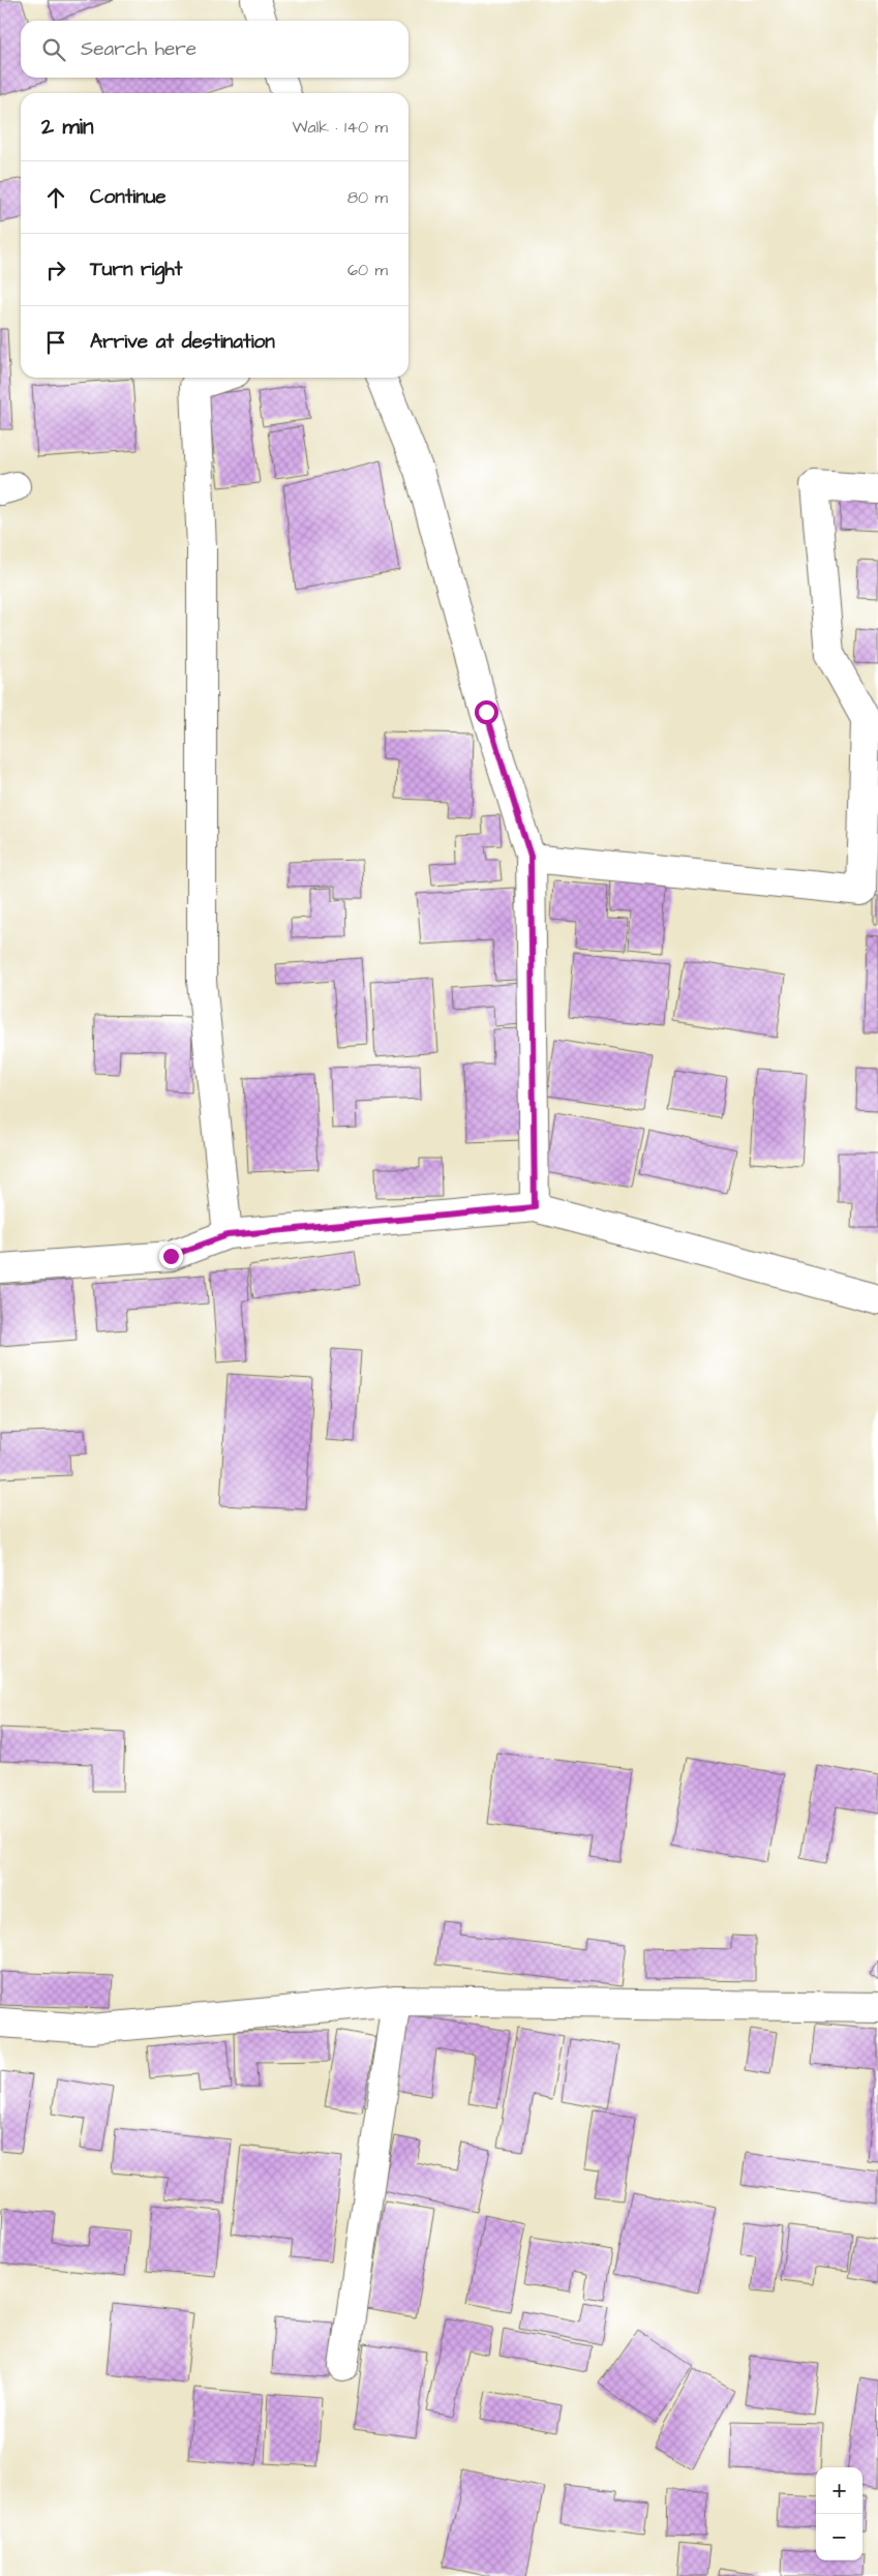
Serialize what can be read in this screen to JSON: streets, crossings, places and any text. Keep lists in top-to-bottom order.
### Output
{
  "page": {
    "search": "Search here",
    "heading": ["2 min", "Walk · 140 m"],
    "list": [
      ["Continue", "80 m"],
      ["Turn right", "60 m"],
      "Arrive at destination"
    ],
    "map_buttons": ["+", "−"]
  }
}
